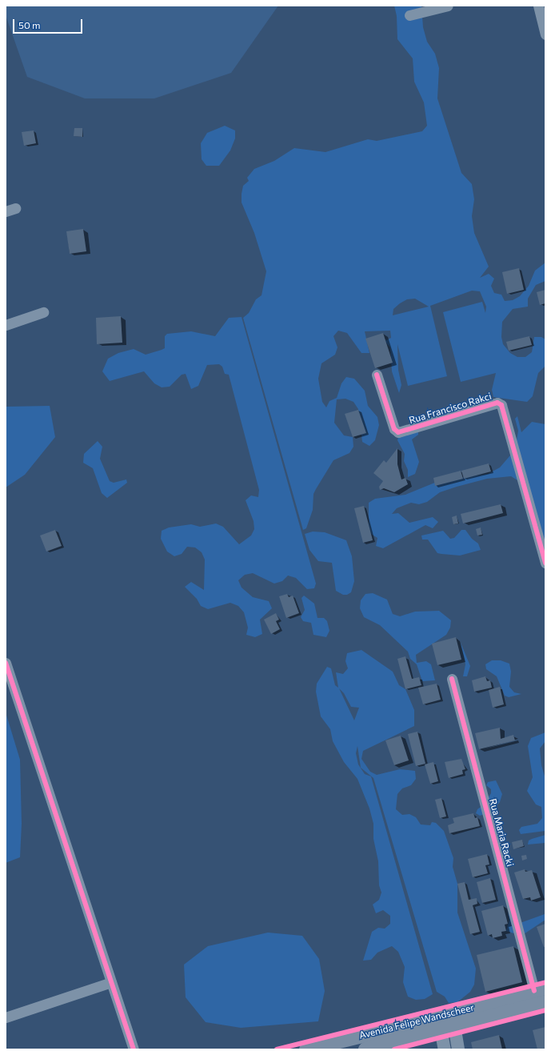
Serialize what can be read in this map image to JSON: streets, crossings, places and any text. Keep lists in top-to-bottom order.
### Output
{
  "streets": {
    "main road": ["Avenida Felipe Wandscheer"],
    "street": ["Rua Francisco Rakci", "Rua Maria Racki"]
  },
  "crossings": [
    ["Rua Maria Racki", "Avenida Felipe Wandscheer"]
  ],
  "scale_bar": "50 m"
}
